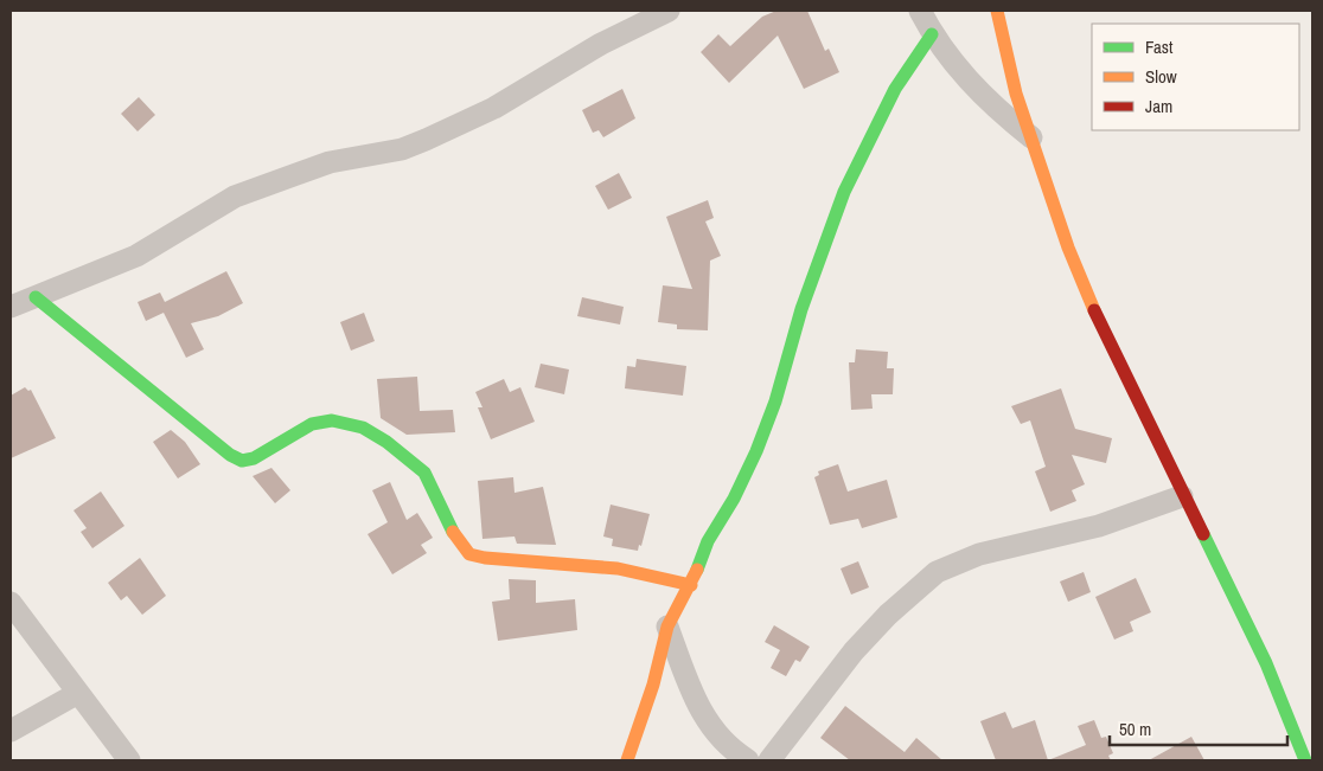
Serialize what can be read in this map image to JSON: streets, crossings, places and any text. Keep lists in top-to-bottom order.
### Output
{
  "legend": ["Fast", "Slow", "Jam"],
  "scale_bar": "50 m"
}
